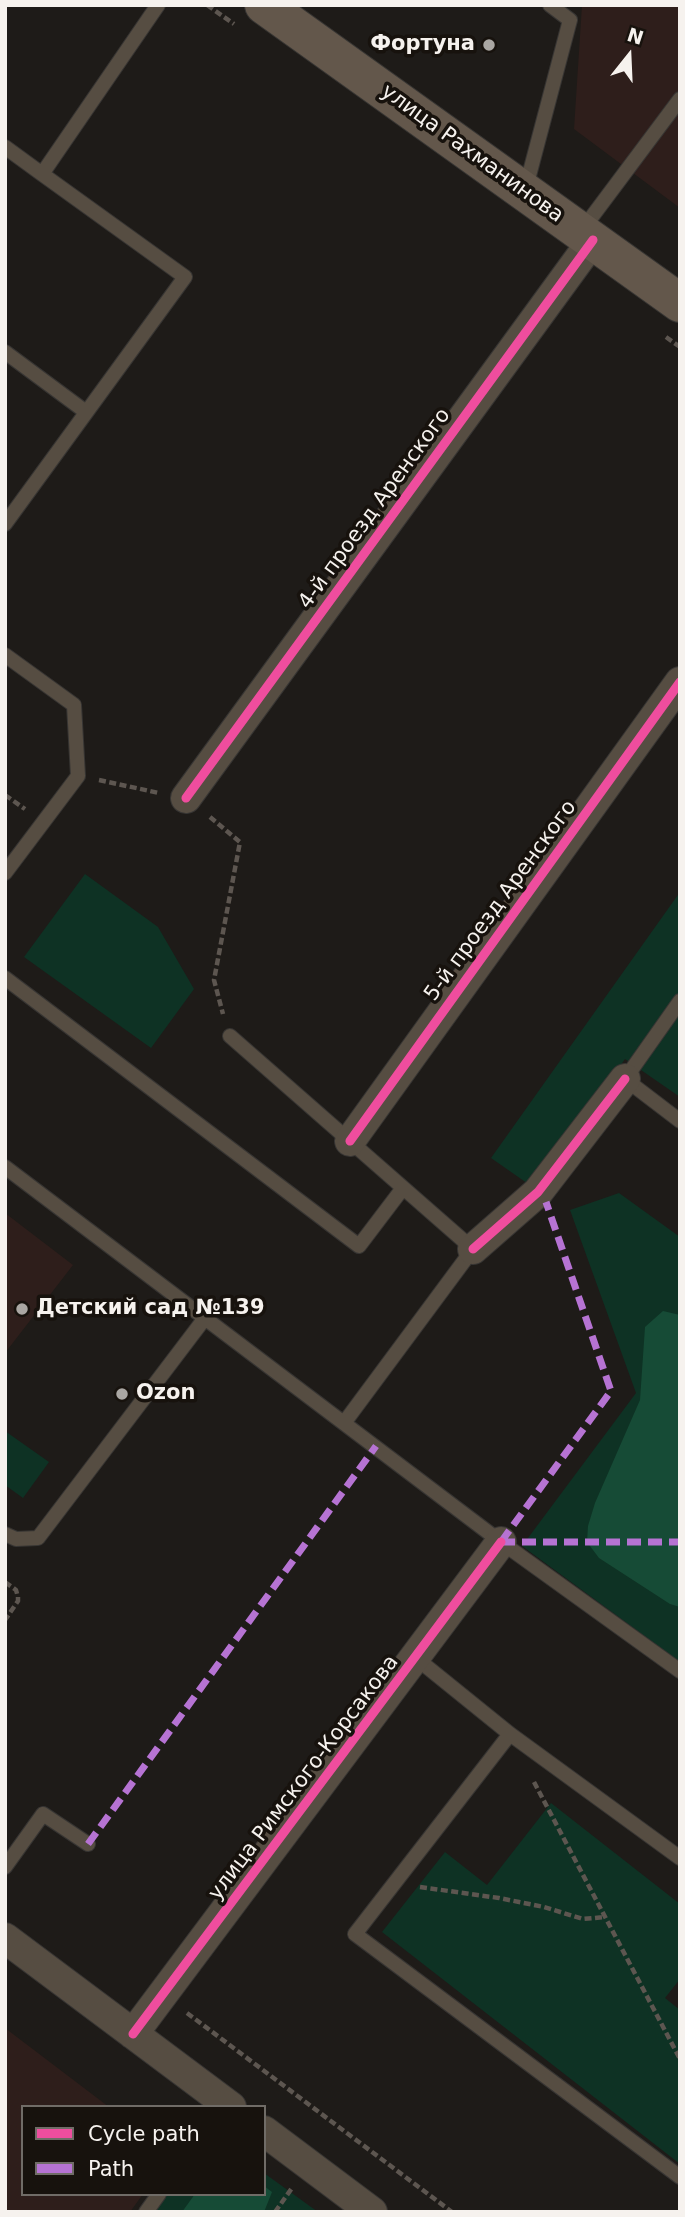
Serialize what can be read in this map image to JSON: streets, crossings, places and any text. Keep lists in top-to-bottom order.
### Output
{
  "streets": {
    "main road": ["улица Рахманинова"],
    "street": ["4-й проезд Аренского", "5-й проезд Аренского", "улица Римского-Корсакова"]
  },
  "crossings": [
    ["улица Рахманинова", "4-й проезд Аренского"]
  ],
  "places": ["Фортуна", "Детский сад №139", "Ozon"],
  "legend": ["Cycle path", "Path"],
  "north": "top"
}
